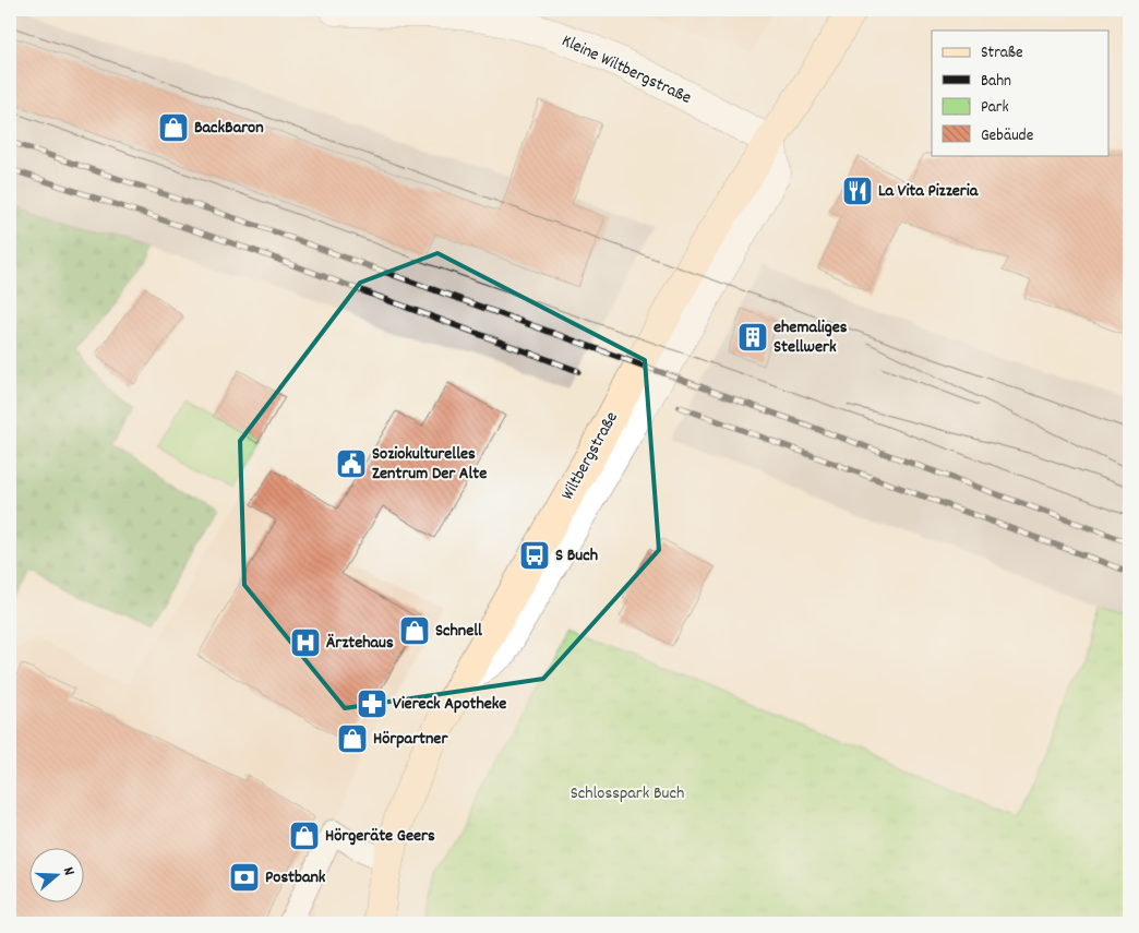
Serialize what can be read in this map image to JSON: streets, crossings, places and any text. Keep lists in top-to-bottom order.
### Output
{
  "streets": {
    "main road": ["Wiltbergstraße"],
    "street": ["Kleine Wiltbergstraße"]
  },
  "crossings": [
    ["Kleine Wiltbergstraße", "Wiltbergstraße"]
  ],
  "parks": ["Schlosspark Buch"],
  "places": {
    "shop": [
      "BackBaron",
      "Schnell",
      "Hörpartner",
      "Hörgeräte Geers"
    ],
    "restaurant": ["La Vita Pizzeria"],
    "building": ["ehemaliges Stellwerk"],
    "public building": ["Soziokulturelles Zentrum Der Alte"],
    "bus stop": ["S Buch"],
    "hospital": ["Ärztehaus"],
    "pharmacy": ["Viereck Apotheke"],
    "bank": ["Postbank"]
  },
  "legend": [
    "Straße",
    "Bahn",
    "Park",
    "Gebäude"
  ],
  "north": "right"
}
